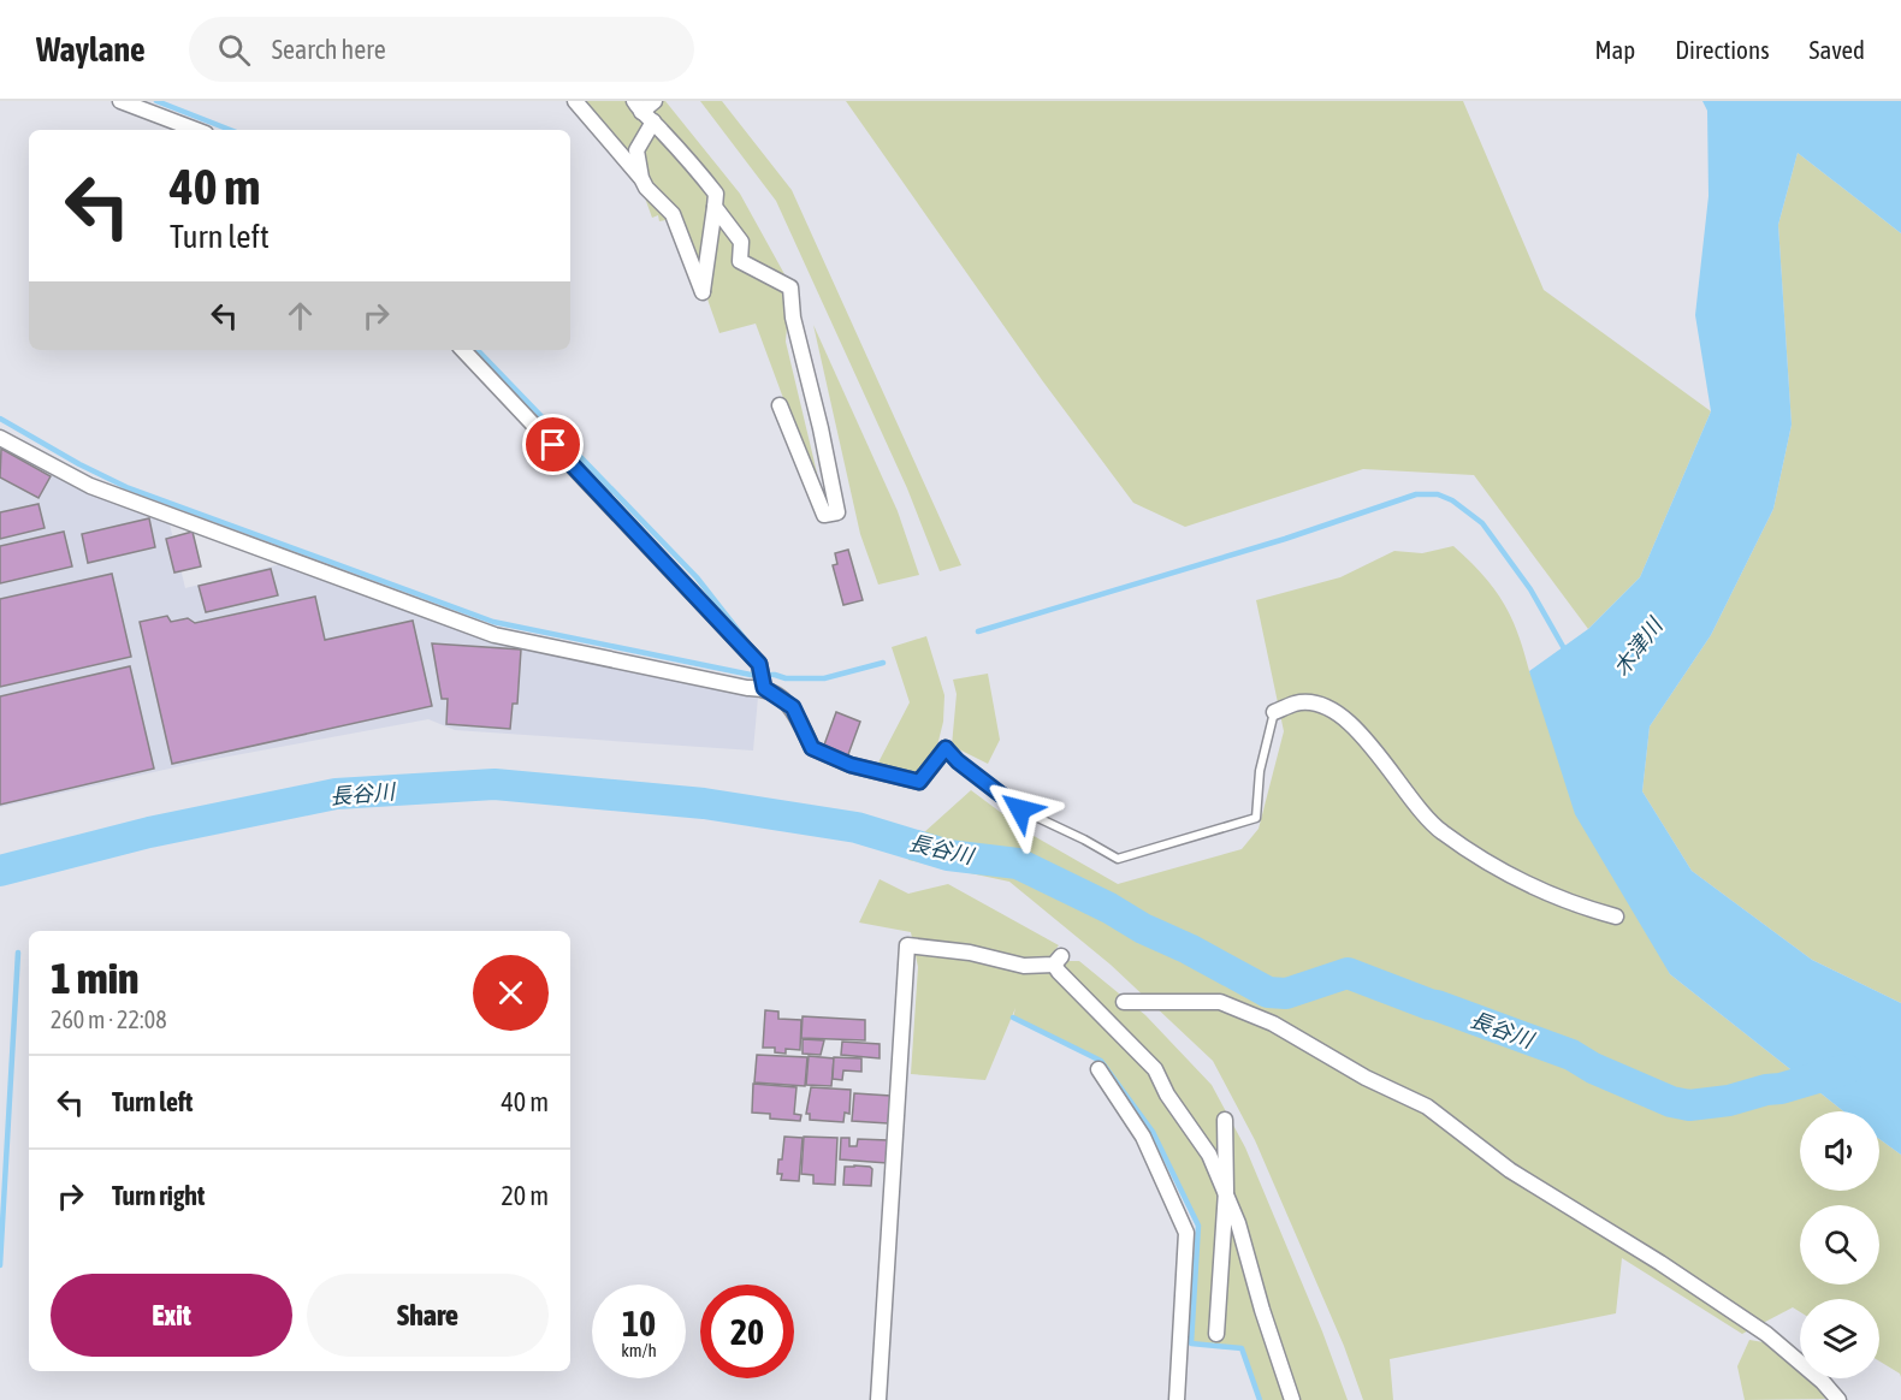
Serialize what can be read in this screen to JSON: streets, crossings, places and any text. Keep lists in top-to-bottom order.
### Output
{
  "water": ["木津川", "長谷川"],
  "page": {
    "header": "Waylane",
    "search": "Search here",
    "nav": ["Map", "Directions", "Saved"],
    "turn": ["40 m", "Turn left"],
    "heading": ["1 min", "260 m · 22:08"],
    "list": [
      {
        "name": "Turn left",
        "value": "40 m"
      },
      {
        "name": "Turn right",
        "value": "20 m"
      }
    ],
    "buttons": ["Exit", "Share"],
    "speed": "10 km/h",
    "limit": "20"
  }
}
